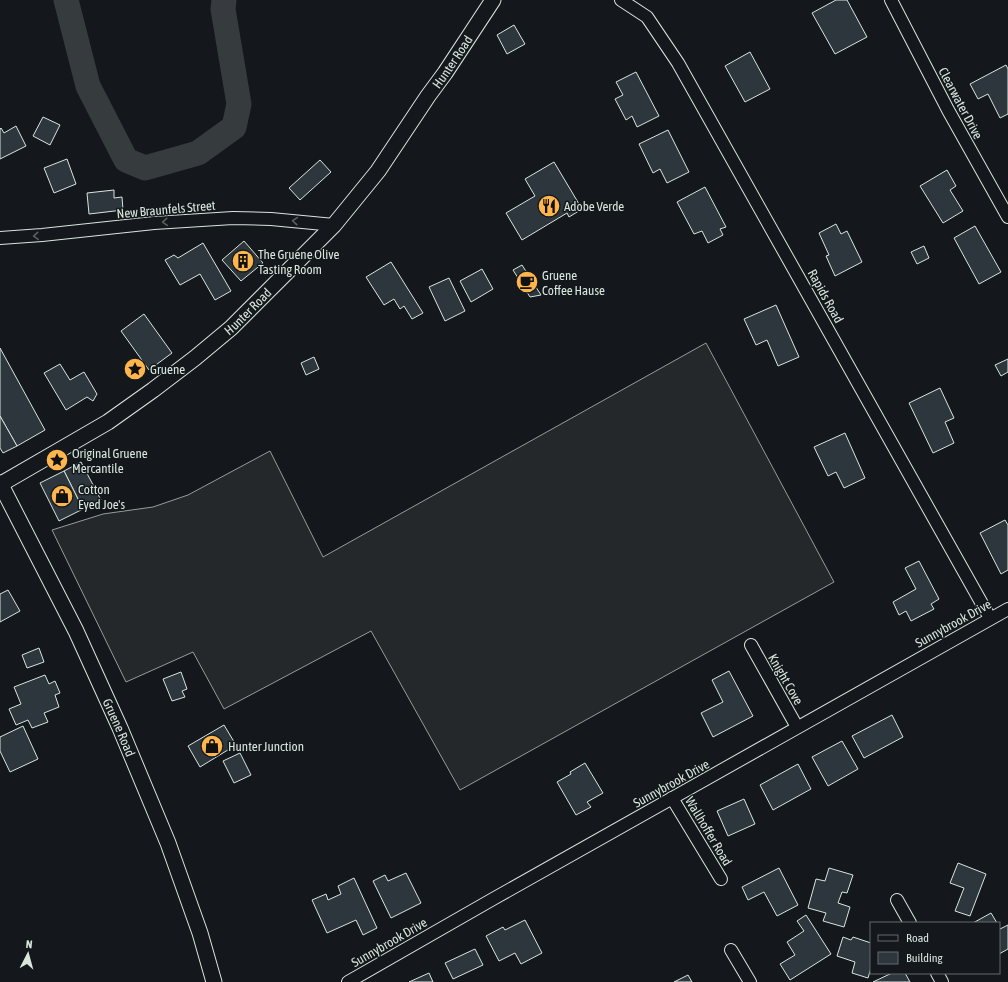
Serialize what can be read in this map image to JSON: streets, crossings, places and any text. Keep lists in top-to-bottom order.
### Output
{
  "streets": {
    "street": [
      "Hunter Road",
      "Clearwater Drive",
      "New Braunfels Street",
      "Rapids Road",
      "Sunnybrook Drive",
      "Knight Cove",
      "Gruene Road",
      "Wallhoffer Road"
    ]
  },
  "crossings": [
    ["Hunter Road", "New Braunfels Street"],
    ["Hunter Road", "Gruene Road"],
    ["Rapids Road", "Sunnybrook Drive"],
    ["Sunnybrook Drive", "Knight Cove"],
    ["Sunnybrook Drive", "Wallhoffer Road"]
  ],
  "one_way": ["New Braunfels Street"],
  "places": {
    "restaurant": ["Adobe Verde"],
    "building": ["The Gruene Olive Tasting Room"],
    "cafe": ["Gruene Coffee Hause"],
    "place": ["Gruene", "Original Gruene Mercantile"],
    "shop": ["Cotton Eyed Joe's", "Hunter Junction"]
  },
  "legend": ["Road", "Building"],
  "north": "top"
}
